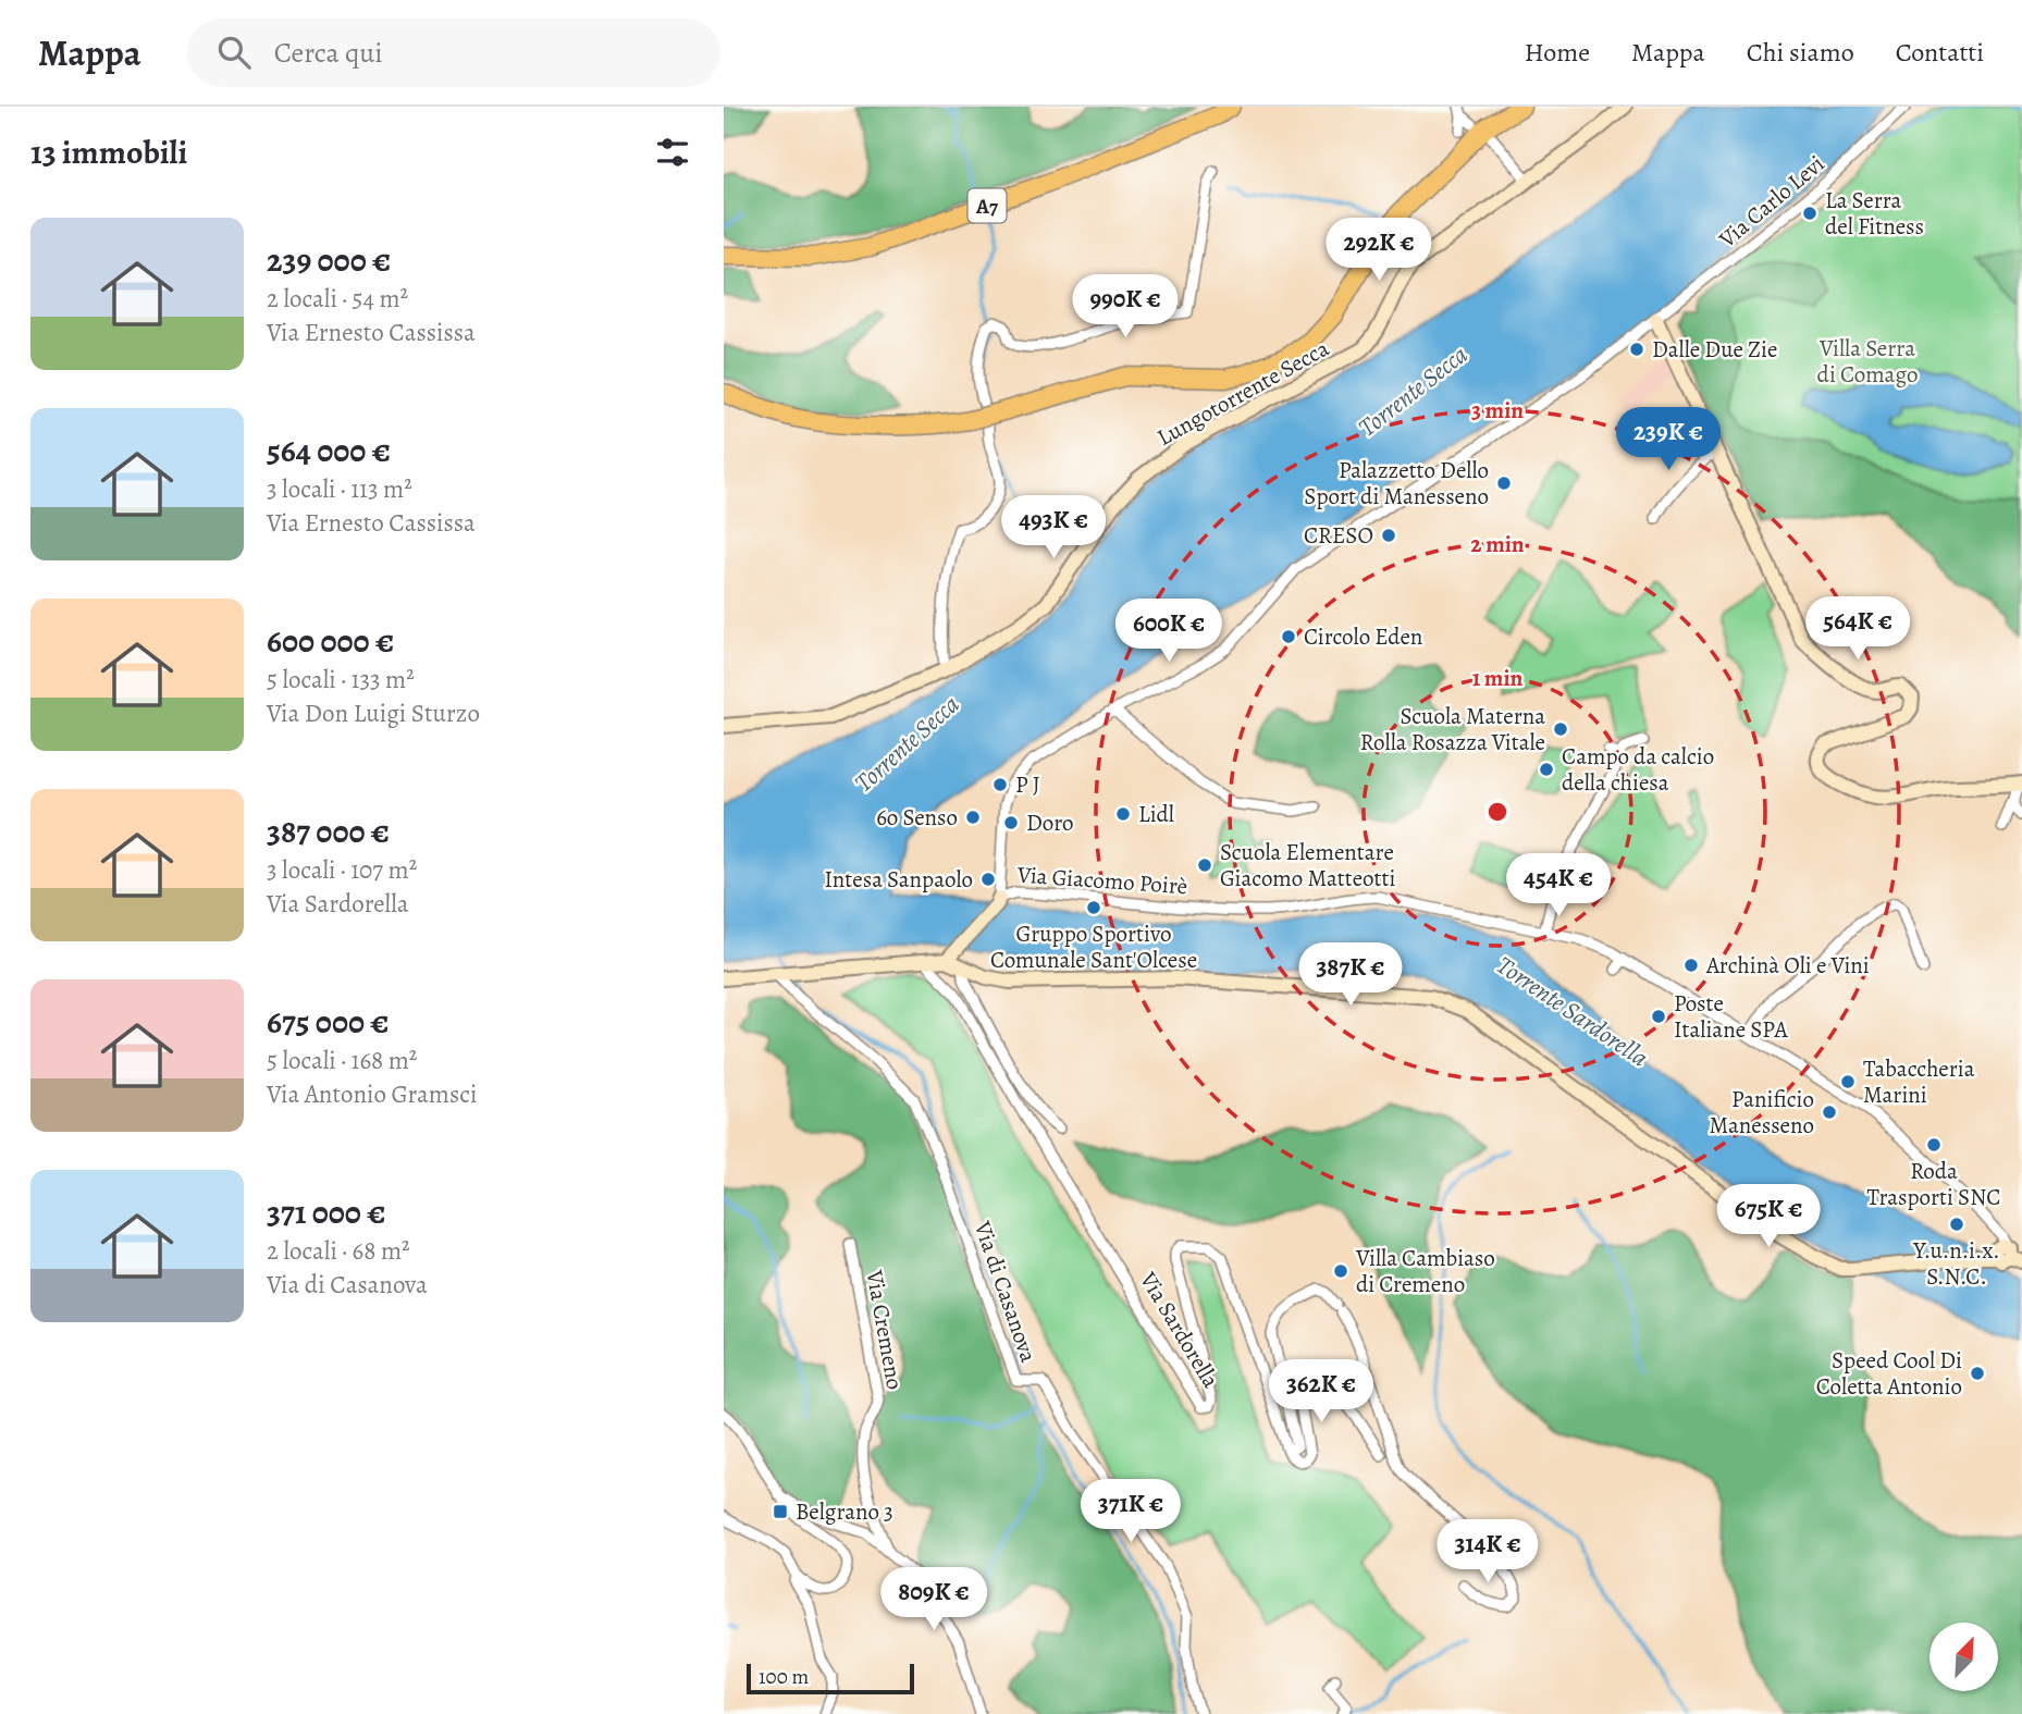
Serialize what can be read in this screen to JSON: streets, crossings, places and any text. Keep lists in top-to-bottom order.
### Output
{
  "streets": {
    "highway": ["A7"],
    "main road": ["Lungotorrente Secca"],
    "street": [
      "Via Carlo Levi",
      "Via Giacomo Poirè",
      "Via di Casanova",
      "Via Cremeno",
      "Via Sardorella"
    ]
  },
  "crossings": [
    ["Via Carlo Levi", "Via Giacomo Poirè"]
  ],
  "water": ["Torrente Secca", "Torrente Sardorella"],
  "parks": ["Villa Serra di Comago"],
  "places": {
    "other": [
      "La Serra del Fitness",
      "Dalle Due Zie",
      "Palazzetto Dello Sport di Manesseno",
      "CRESO",
      "Circolo Eden",
      "Scuola Materna Rolla Rosazza Vitale",
      "Campo da calcio della chiesa",
      "P J",
      "Lidl",
      "6o Senso",
      "Doro",
      "Scuola Elementare Giacomo Matteotti",
      "Intesa Sanpaolo",
      "Gruppo Sportivo Comunale Sant'Olcese",
      "Archinà Oli e Vini",
      "Poste Italiane SPA",
      "Tabaccheria Marini",
      "Panificio Manesseno",
      "Roda Trasporti SNC",
      "Y.u.n.i.x. S.N.C.",
      "Villa Cambiaso di Cremeno",
      "Speed Cool Di Coletta Antonio"
    ],
    "transit": ["Belgrano 3"]
  },
  "scale_bar": "100 m",
  "north": "top right",
  "page": {
    "header": "Mappa",
    "search": "Cerca qui",
    "nav": [
      "Home",
      "Mappa",
      "Chi siamo",
      "Contatti"
    ],
    "heading": "13 immobili",
    "list": [
      {
        "name": "239 000 €",
        "note": "2 locali · 54 m² · Via Ernesto Cassissa"
      },
      {
        "name": "564 000 €",
        "note": "3 locali · 113 m² · Via Ernesto Cassissa"
      },
      {
        "name": "600 000 €",
        "note": "5 locali · 133 m² · Via Don Luigi Sturzo"
      },
      {
        "name": "387 000 €",
        "note": "3 locali · 107 m² · Via Sardorella"
      },
      {
        "name": "675 000 €",
        "note": "5 locali · 168 m² · Via Antonio Gramsci"
      },
      {
        "name": "371 000 €",
        "note": "2 locali · 68 m² · Via di Casanova"
      }
    ],
    "price": [
      "292K €",
      "990K €",
      "239K €",
      "493K €",
      "564K €",
      "600K €",
      "454K €",
      "387K €",
      "675K €",
      "362K €",
      "371K €",
      "314K €",
      "809K €"
    ],
    "scale": "100 m"
  },
  "rings": ["3 min", "2 min", "1 min"]
}
